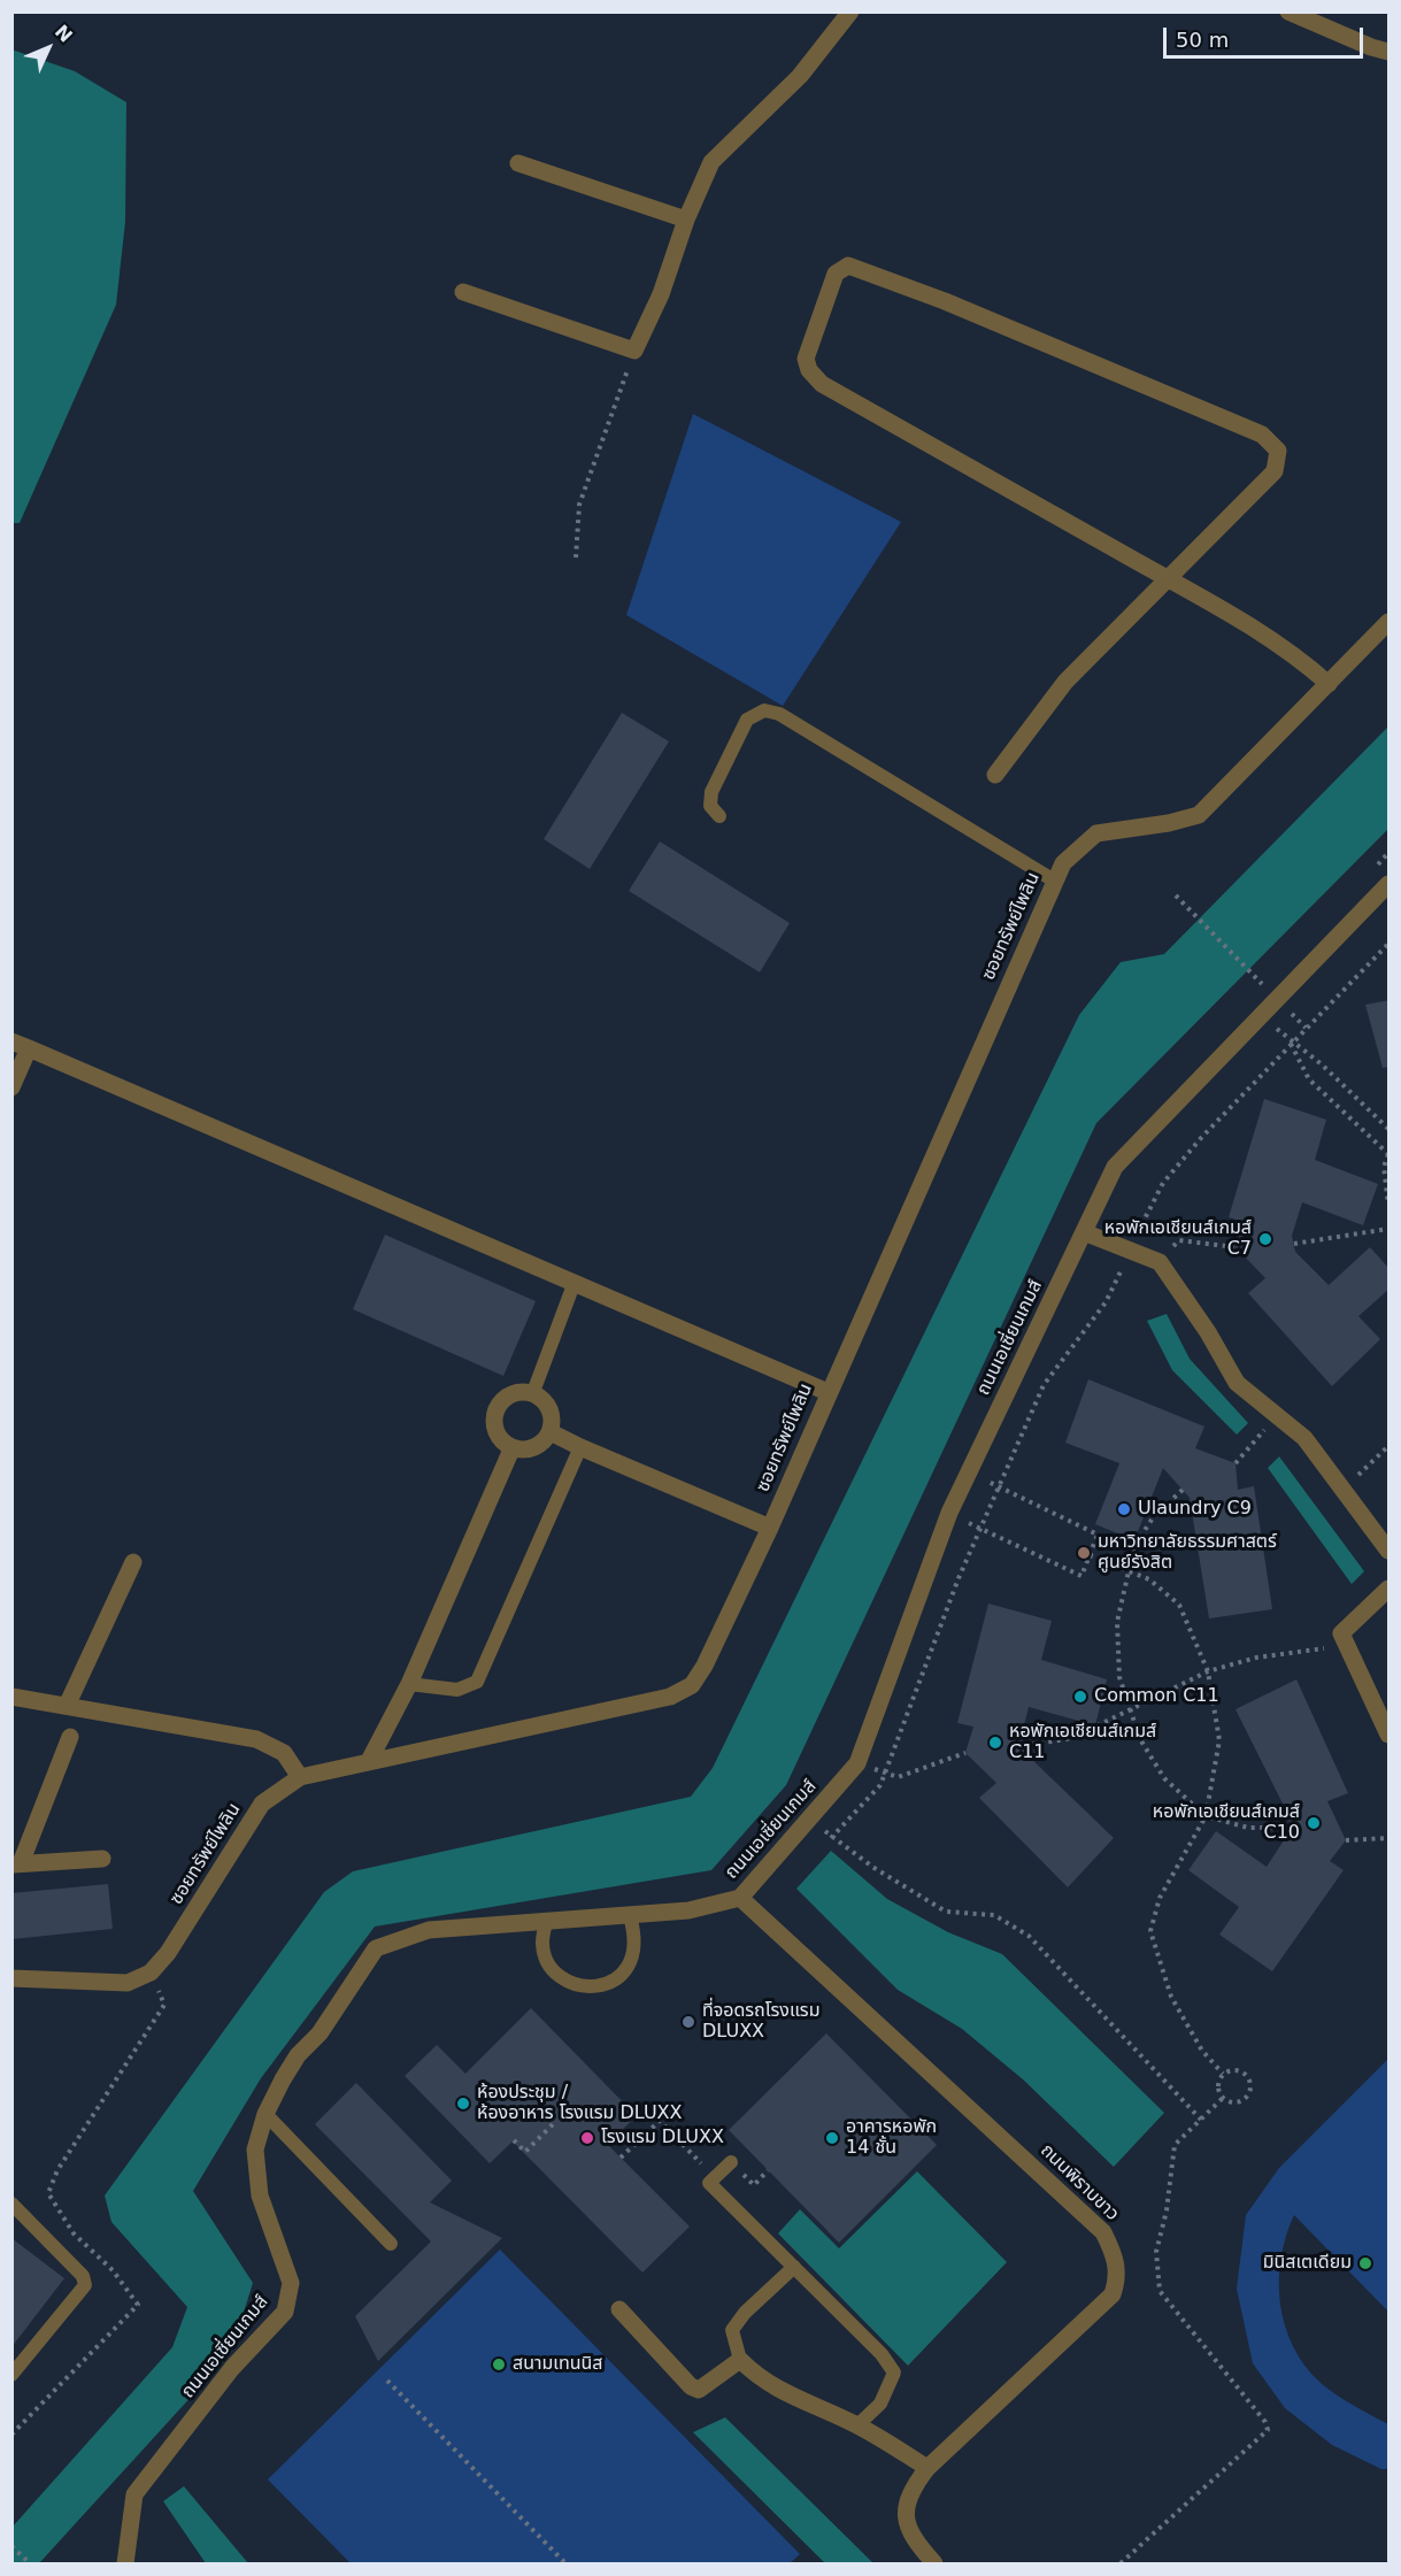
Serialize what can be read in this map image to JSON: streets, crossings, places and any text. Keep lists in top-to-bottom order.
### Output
{
  "streets": {
    "street": ["ซอยทรัพย์ไพลิน", "ถนนเอเซี่ยนเกมส์", "ถนนพิราบขาว"]
  },
  "crossings": [
    ["ถนนเอเซี่ยนเกมส์", "ถนนพิราบขาว"]
  ],
  "places": [
    "หอพักเอเชียนส์เกมส์ C7",
    "Ulaundry C9",
    "มหาวิทยาลัยธรรมศาสตร์ ศูนย์รังสิต",
    "Common C11",
    "หอพักเอเชียนส์เกมส์ C11",
    "หอพักเอเชียนส์เกมส์ C10",
    "ที่จอดรถโรงแรม DLUXX",
    "ห้องประชุม / ห้องอาหาร โรงแรม DLUXX",
    "โรงแรม DLUXX",
    "อาคารหอพัก 14 ชั้น",
    "มินิสเตเดียม",
    "สนามเทนนิส"
  ],
  "scale_bar": "50 m",
  "north": "top right"
}
